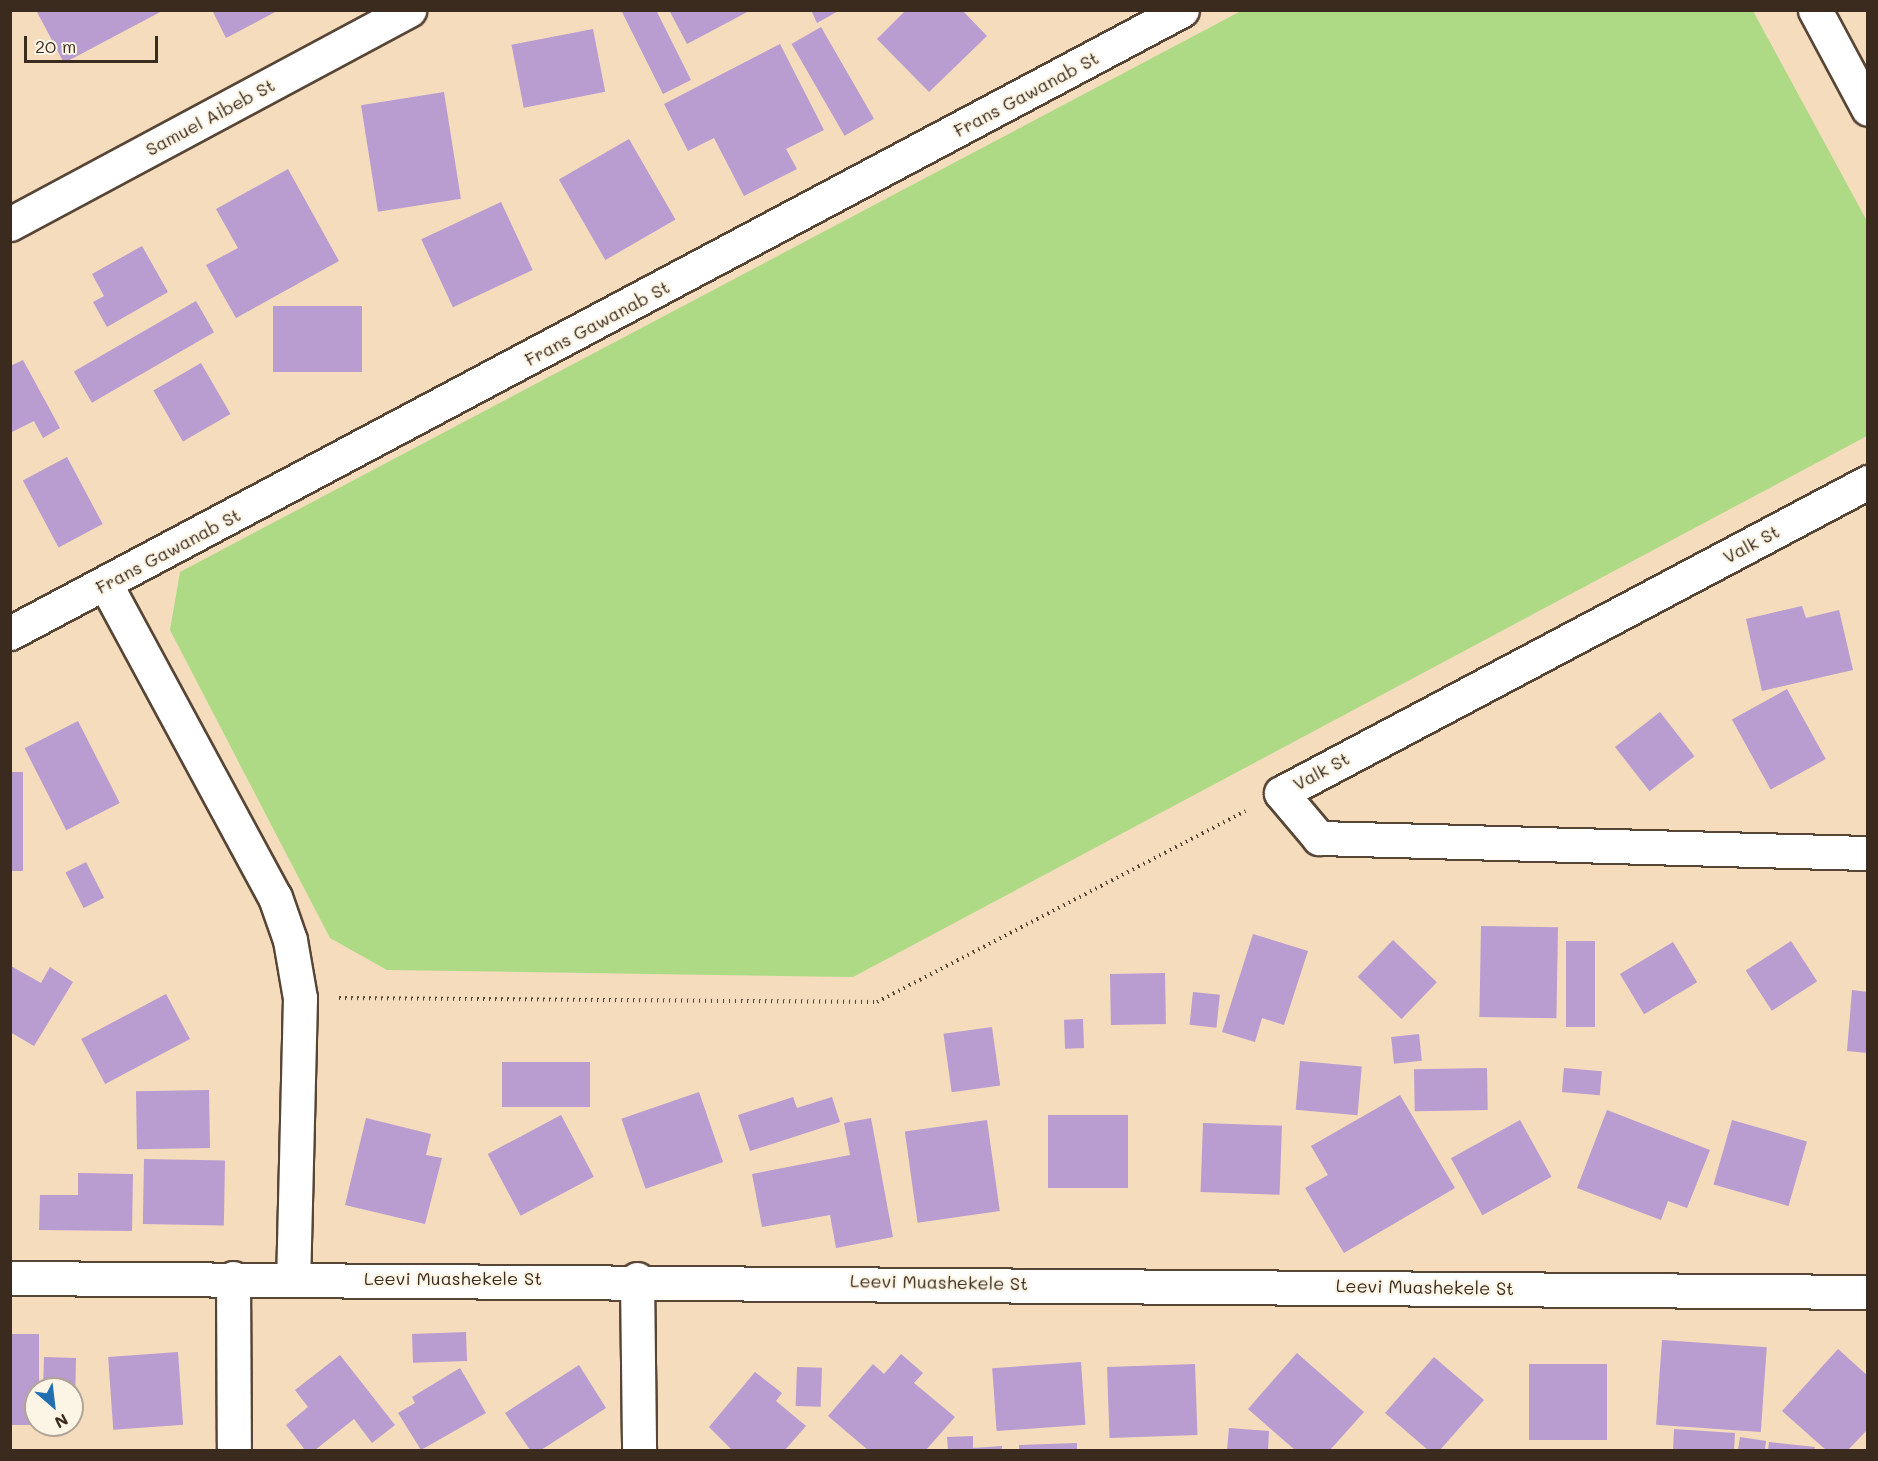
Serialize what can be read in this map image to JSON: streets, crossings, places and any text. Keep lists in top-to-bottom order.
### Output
{
  "streets": {
    "street": [
      "Frans Gawanab St",
      "Samuel Aibeb St",
      "Valk St",
      "Leevi Muashekele St"
    ]
  },
  "scale_bar": "20 m",
  "north": "bottom right"
}
